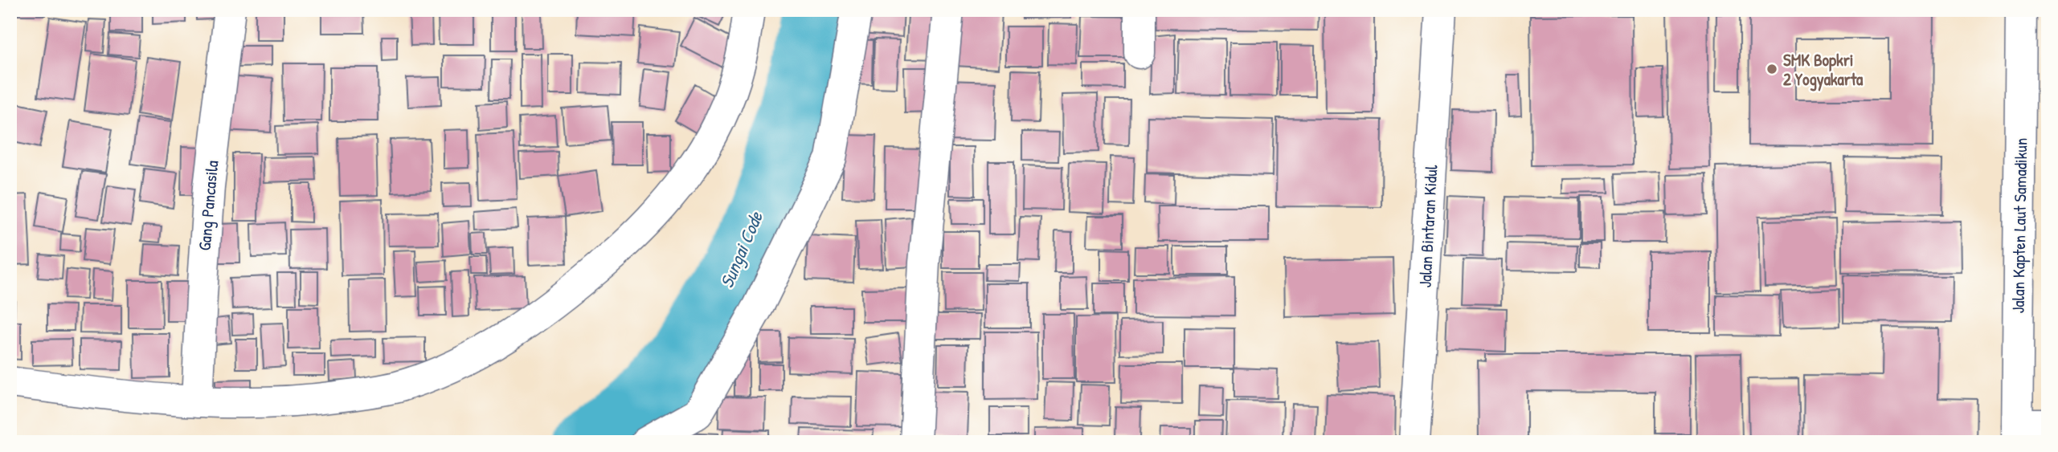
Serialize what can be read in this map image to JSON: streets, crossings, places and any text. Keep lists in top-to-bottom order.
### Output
{
  "streets": {
    "street": ["Gang Pancasila", "Jalan Kapten Laut Samadikun", "Jalan Bintaran Kidul"]
  },
  "water": ["Sungai Code"],
  "places": ["SMK Bopkri 2 Yogyakarta"]
}
